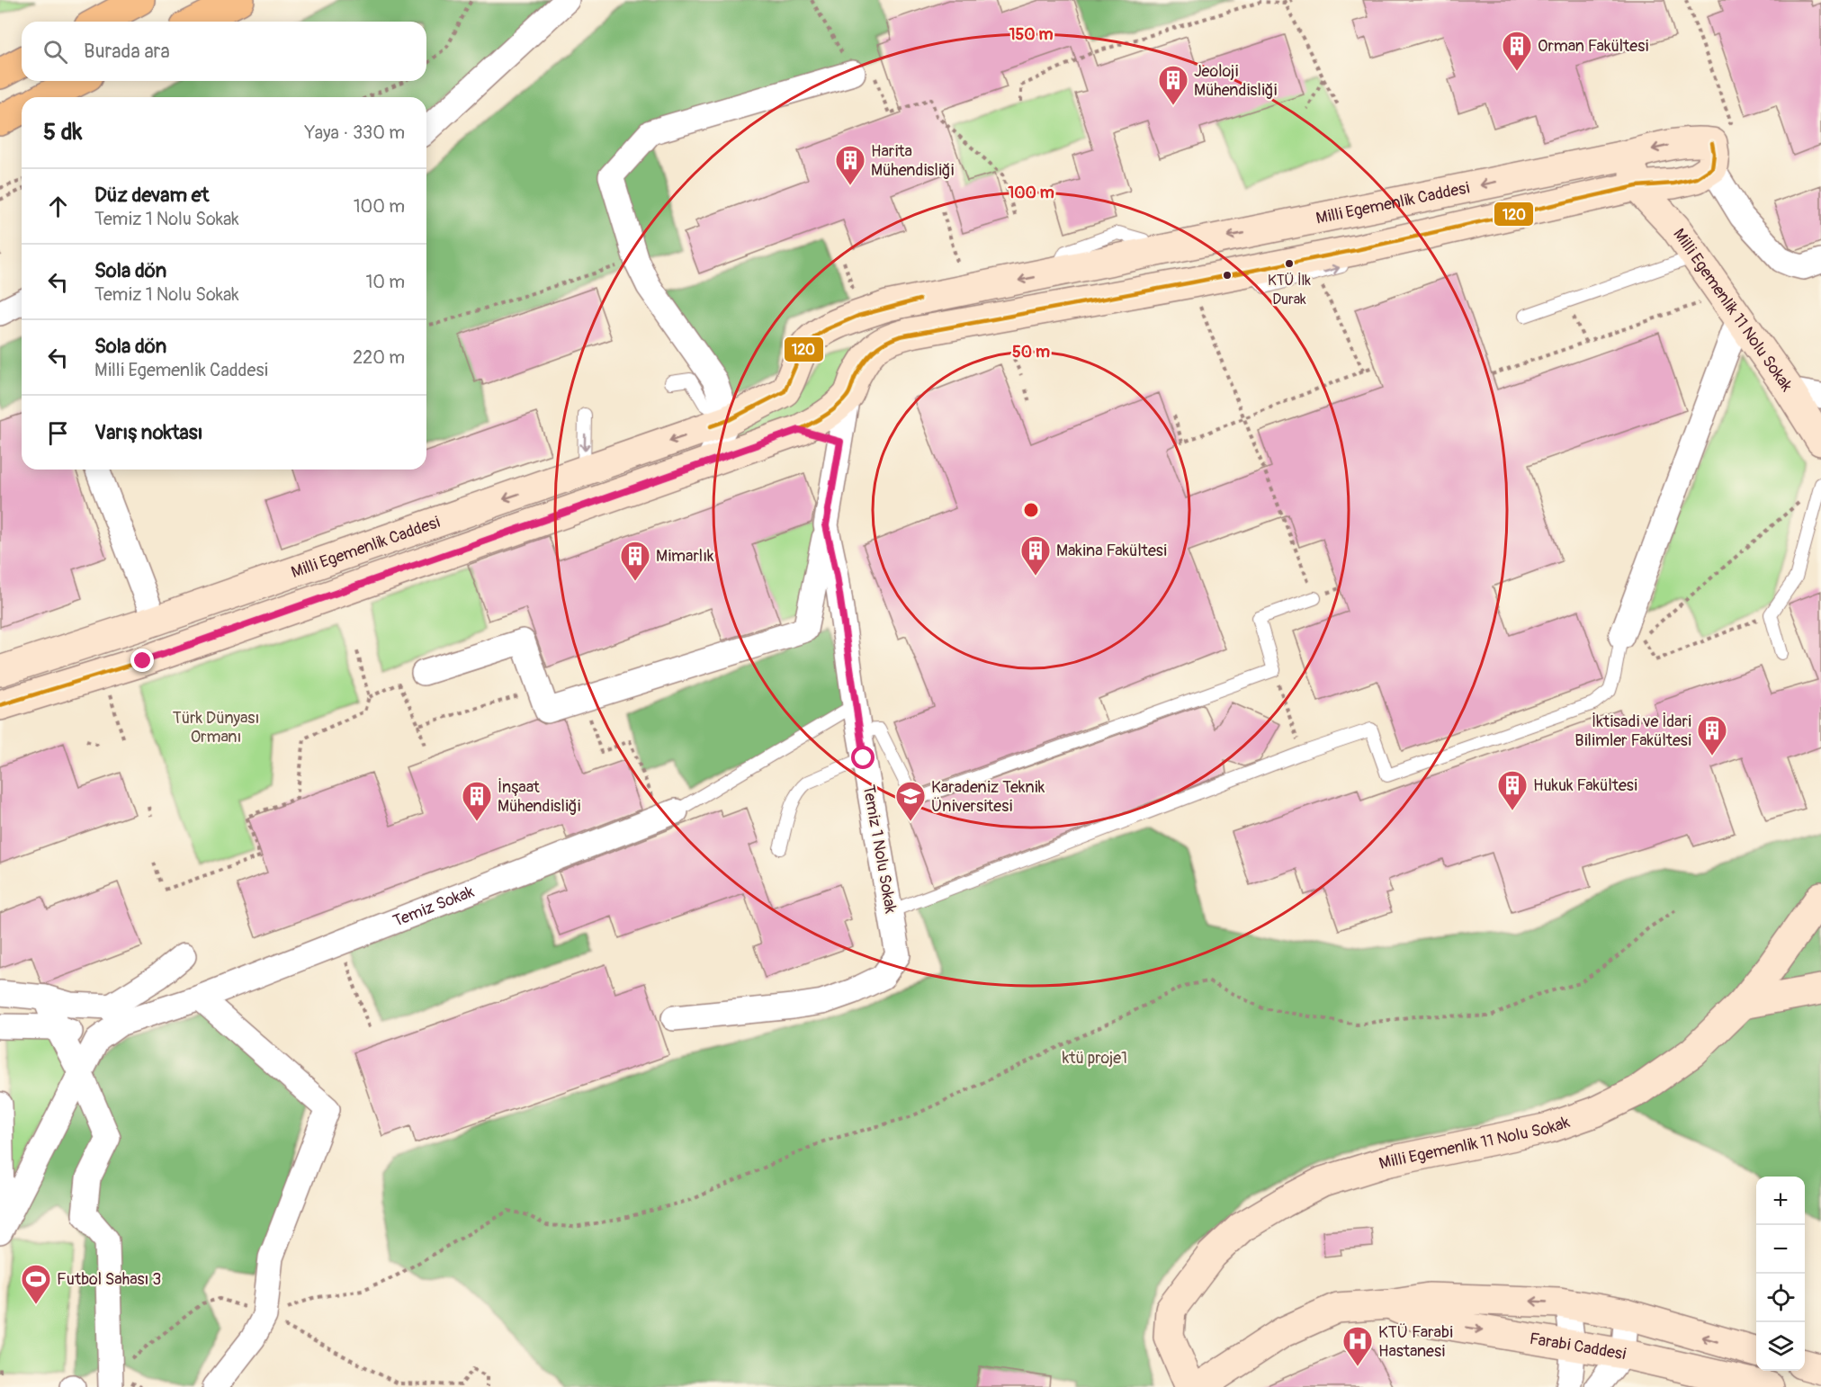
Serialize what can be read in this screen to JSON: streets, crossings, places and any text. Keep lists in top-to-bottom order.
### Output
{
  "streets": {
    "street": [
      "Milli Egemenlik Caddesi",
      "Milli Egemenlik 11 Nolu Sokak",
      "Temiz 1 Nolu Sokak",
      "Temiz Sokak",
      "Farabi Caddesi"
    ]
  },
  "crossings": [
    ["Milli Egemenlik Caddesi", "Milli Egemenlik 11 Nolu Sokak"],
    ["Milli Egemenlik Caddesi", "Temiz 1 Nolu Sokak"],
    ["Temiz 1 Nolu Sokak", "Temiz Sokak"]
  ],
  "parks": ["Türk Dünyası Ormanı", "ktü proje1"],
  "places": {
    "building": [
      "Orman Fakültesi",
      "Jeoloji Mühendisliği",
      "Harita Mühendisliği",
      "Makina Fakültesi",
      "Mimarlık",
      "İktisadi ve İdari Bilimler Fakültesi",
      "Hukuk Fakültesi",
      "İnşaat Mühendisliği"
    ],
    "other": ["KTÜ İlk Durak"],
    "school or university": ["Karadeniz Teknik Üniversitesi"],
    "sports": ["Futbol Sahası 3"],
    "hospital": ["KTÜ Farabi Hastanesi"]
  },
  "lines": ["transit line 120"],
  "page": {
    "search": "Burada ara",
    "heading": ["5 dk", "Yaya · 330 m"],
    "list": [
      ["Düz devam et", "Temiz 1 Nolu Sokak", "100 m"],
      ["Sola dön", "Temiz 1 Nolu Sokak", "10 m"],
      ["Sola dön", "Milli Egemenlik Caddesi", "220 m"],
      "Varış noktası"
    ],
    "map_buttons": ["+", "−"]
  },
  "rings": ["150 m", "100 m", "50 m"]
}
